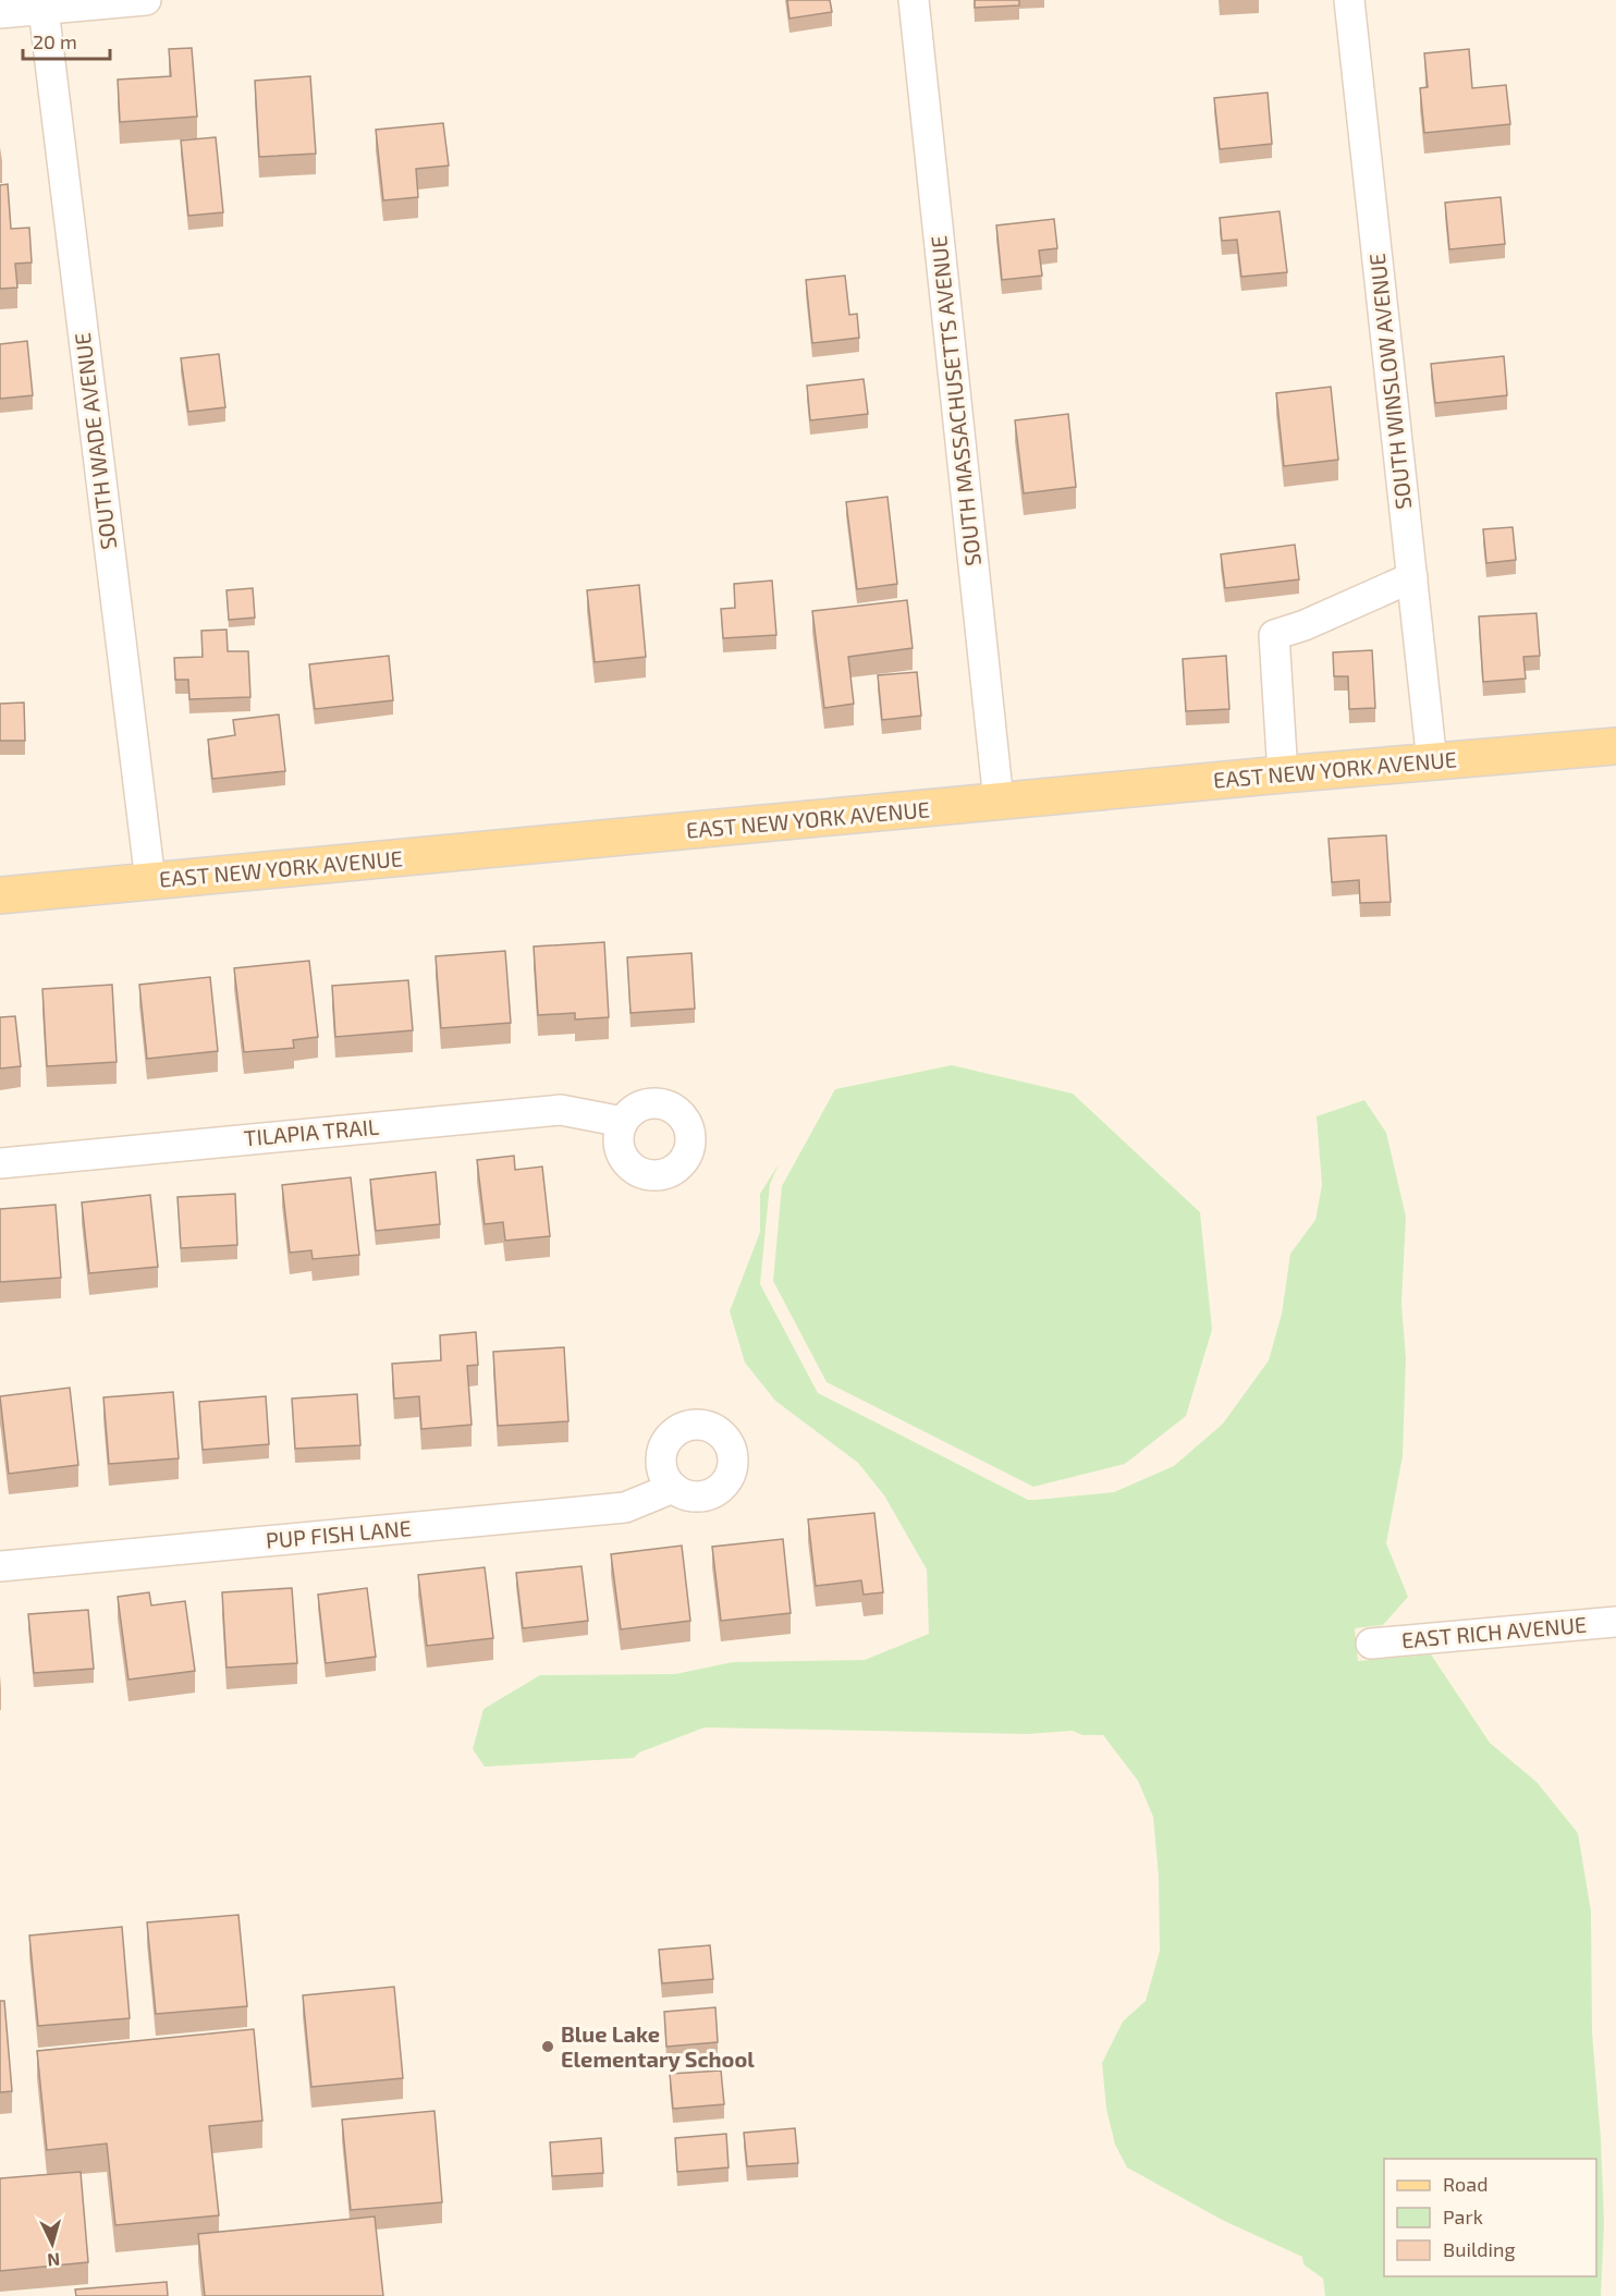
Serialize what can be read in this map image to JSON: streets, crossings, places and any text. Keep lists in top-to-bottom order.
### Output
{
  "streets": {
    "main road": ["EAST NEW YORK AVENUE"],
    "street": [
      "SOUTH WINSLOW AVENUE",
      "SOUTH MASSACHUSETTS AVENUE",
      "SOUTH WADE AVENUE",
      "TILAPIA TRAIL",
      "PUP FISH LANE",
      "EAST RICH AVENUE"
    ]
  },
  "crossings": [
    ["SOUTH WINSLOW AVENUE", "EAST NEW YORK AVENUE"],
    ["SOUTH MASSACHUSETTS AVENUE", "EAST NEW YORK AVENUE"],
    ["SOUTH WADE AVENUE", "EAST NEW YORK AVENUE"]
  ],
  "places": ["Blue Lake Elementary School"],
  "legend": ["Road", "Park", "Building"],
  "scale_bar": "20 m",
  "north": "bottom"
}
